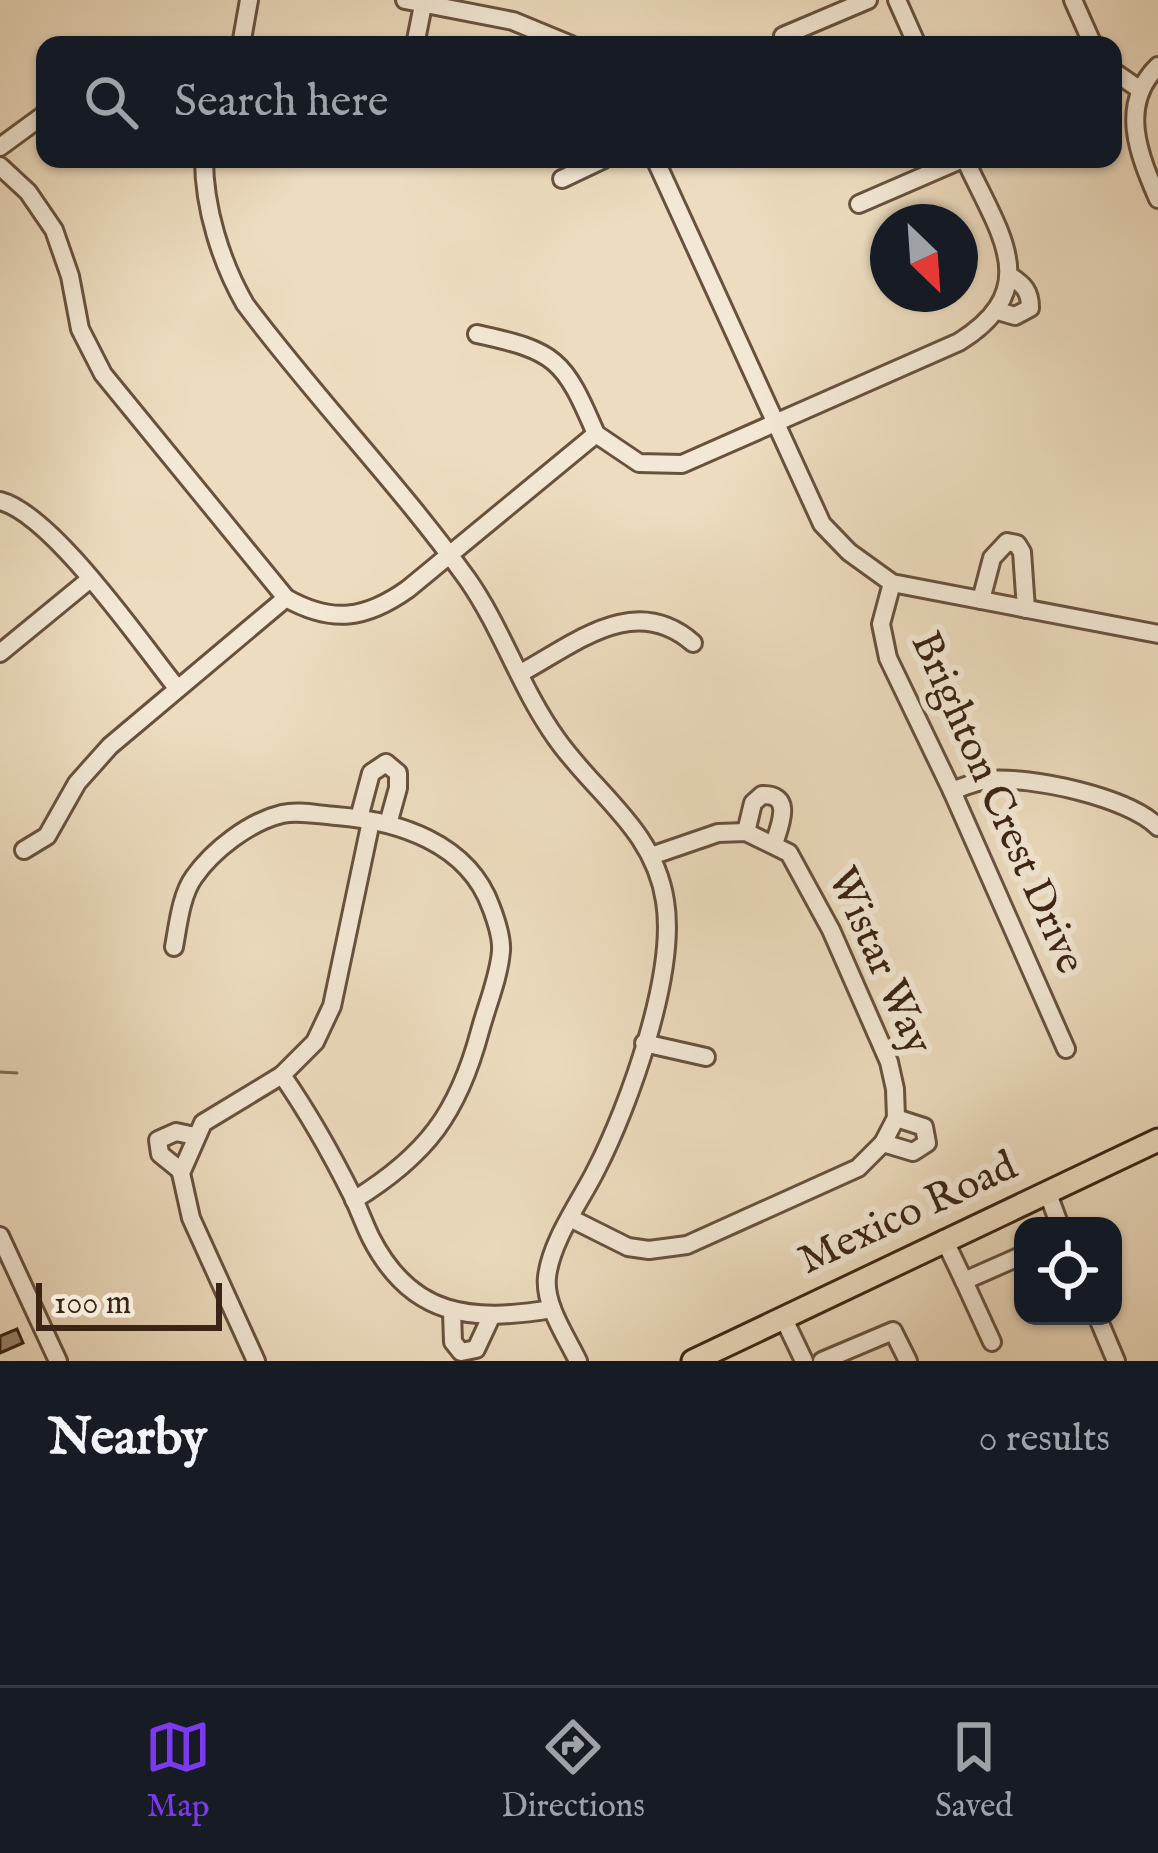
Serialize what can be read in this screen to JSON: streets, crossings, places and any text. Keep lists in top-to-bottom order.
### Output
{
  "streets": {
    "main road": ["Mexico Road"],
    "street": ["Brighton Crest Drive", "Wistar Way"]
  },
  "scale_bar": "100 m",
  "north": "bottom right",
  "page": {
    "search": "Search here",
    "scale": "100 m",
    "heading": ["Nearby", "0 results"],
    "nav": ["Map", "Directions", "Saved"]
  }
}
